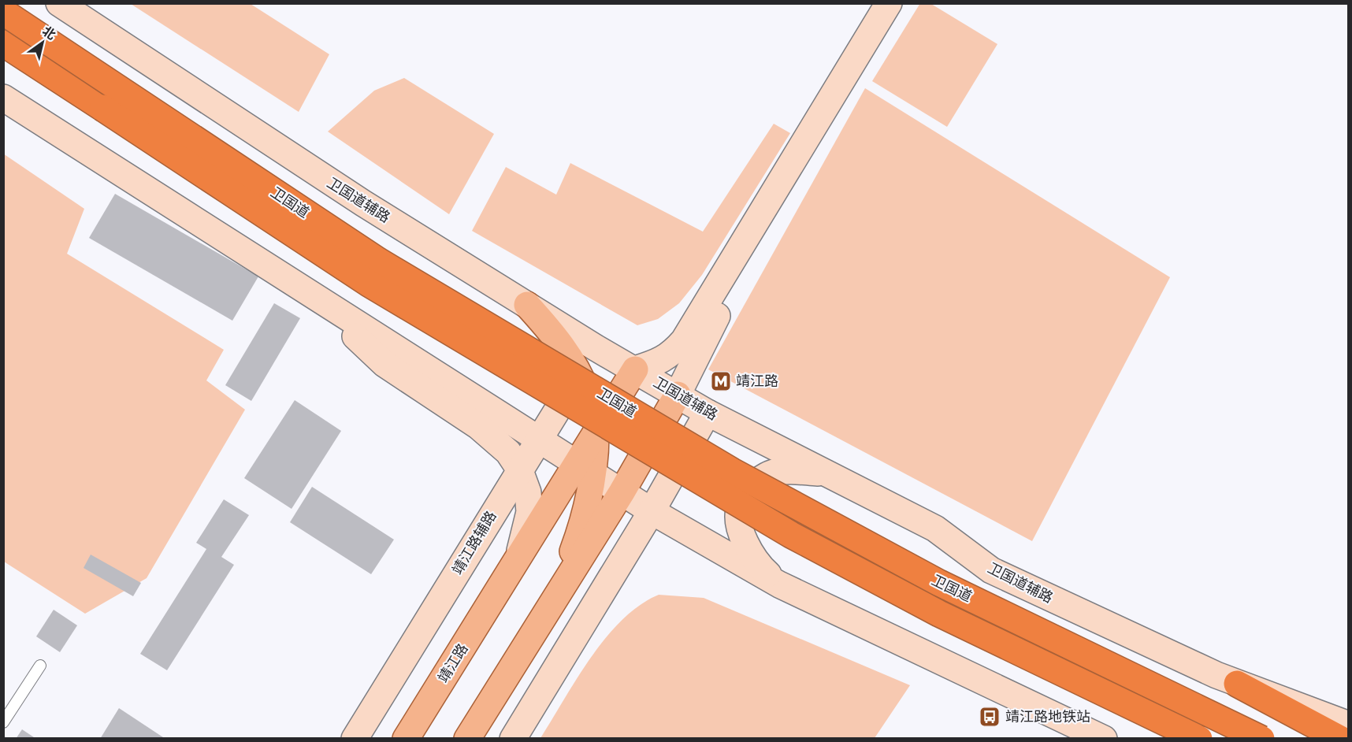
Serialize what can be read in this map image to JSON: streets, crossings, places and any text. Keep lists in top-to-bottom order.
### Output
{
  "streets": {
    "highway": ["卫国道"],
    "main road": ["卫国道辅路", "靖江路辅路", "靖江路"]
  },
  "crossings": [
    ["卫国道辅路", "靖江路辅路"],
    ["卫国道辅路", "靖江路"]
  ],
  "places": {
    "metro station": ["靖江路"],
    "bus stop": ["靖江路地铁站"]
  },
  "north": "top right"
}
